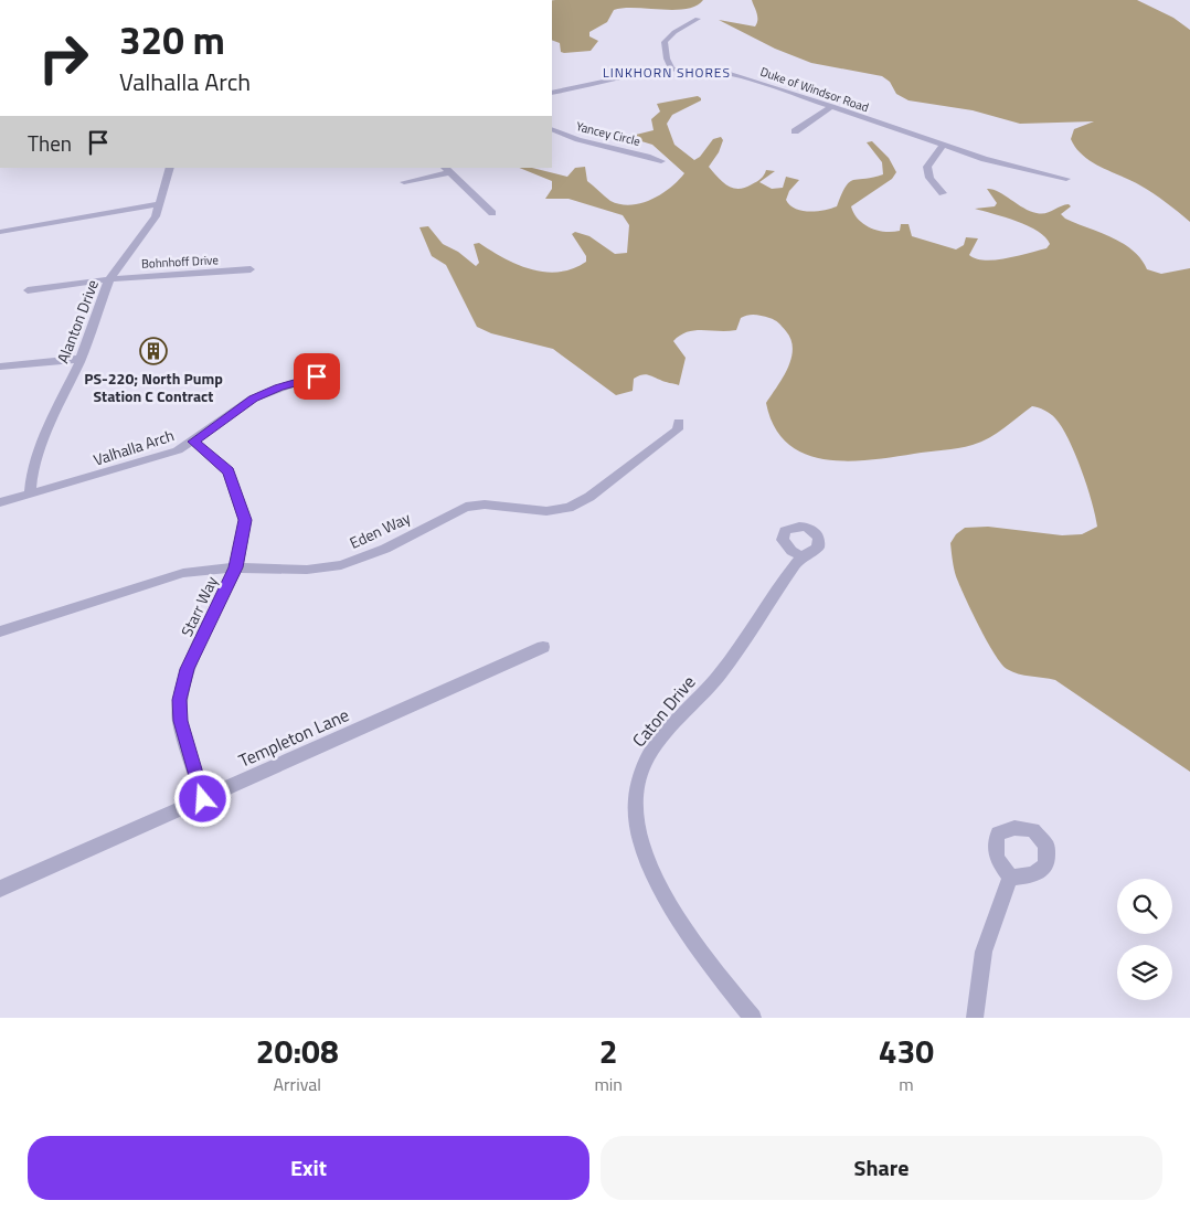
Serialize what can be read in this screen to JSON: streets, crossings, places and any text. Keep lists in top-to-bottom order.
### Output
{
  "streets": {
    "street": [
      "Duke of Windsor Road",
      "Yancey Circle",
      "Bohnhoff Drive",
      "Alanton Drive",
      "Valhalla Arch",
      "Eden Way",
      "Starr Way",
      "Caton Drive",
      "Templeton Lane"
    ]
  },
  "crossings": [
    ["Bohnhoff Drive", "Alanton Drive"],
    ["Alanton Drive", "Valhalla Arch"],
    ["Valhalla Arch", "Starr Way"],
    ["Eden Way", "Starr Way"],
    ["Starr Way", "Templeton Lane"]
  ],
  "districts": ["LINKHORN SHORES"],
  "places": {
    "building": ["PS-220; North Pump Station C Contract"]
  },
  "page": {
    "turn": ["320 m", "Valhalla Arch"],
    "then": "Then",
    "eta": [
      "20:08",
      "Arrival",
      "2",
      "min",
      "430",
      "m"
    ],
    "buttons": ["Exit", "Share"]
  }
}
